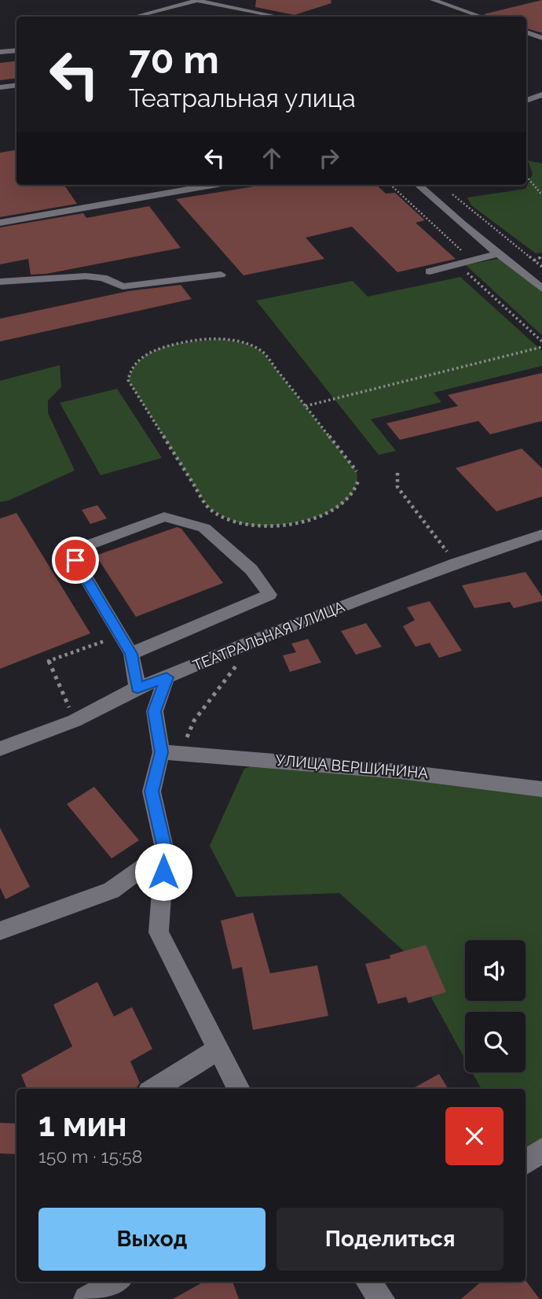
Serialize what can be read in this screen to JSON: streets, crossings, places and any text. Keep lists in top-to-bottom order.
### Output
{
  "streets": {
    "street": ["ТЕАТРАЛЬНАЯ УЛИЦА", "УЛИЦА ВЕРШИНИНА"]
  },
  "page": {
    "turn": ["70 m", "Театральная улица"],
    "heading": ["1 мин", "150 m · 15:58"],
    "buttons": ["Выход", "Поделиться"]
  }
}
